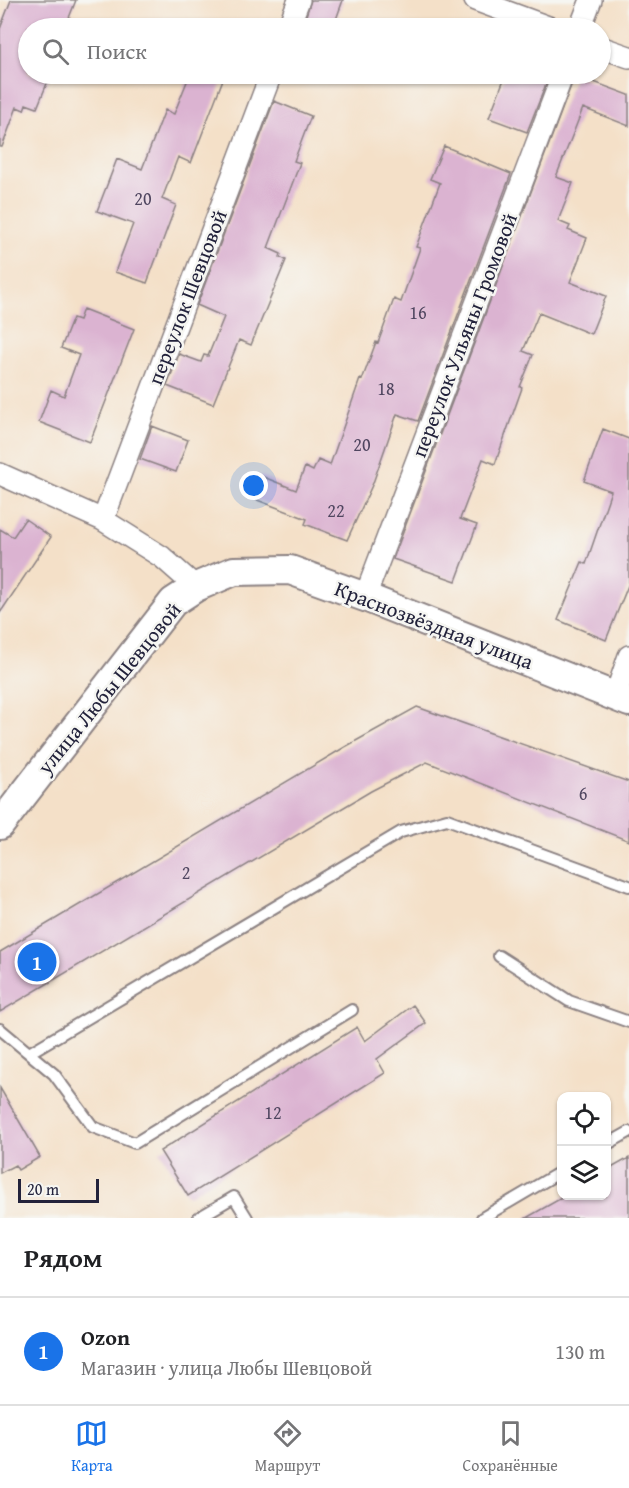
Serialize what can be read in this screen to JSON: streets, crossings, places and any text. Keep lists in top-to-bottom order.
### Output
{
  "streets": {
    "street": [
      "переулок Шевцовой",
      "переулок Ульяны Громовой",
      "Краснозвёздная улица",
      "улица Любы Шевцовой"
    ]
  },
  "crossings": [
    ["переулок Ульяны Громовой", "Краснозвёздная улица"],
    ["Краснозвёздная улица", "улица Любы Шевцовой"]
  ],
  "house_numbers": [
    "20",
    "16",
    "18",
    "20",
    "22",
    "6",
    "2",
    "12"
  ],
  "scale_bar": "20 m",
  "page": {
    "search": "Поиск",
    "pins": "1",
    "scale": "20 m",
    "heading": "Рядом",
    "list": [
      {
        "mark": "1",
        "name": "Ozon",
        "note": "Магазин · улица Любы Шевцовой",
        "value": "130 m"
      }
    ],
    "nav": ["Карта", "Маршрут", "Сохранённые"]
  }
}
